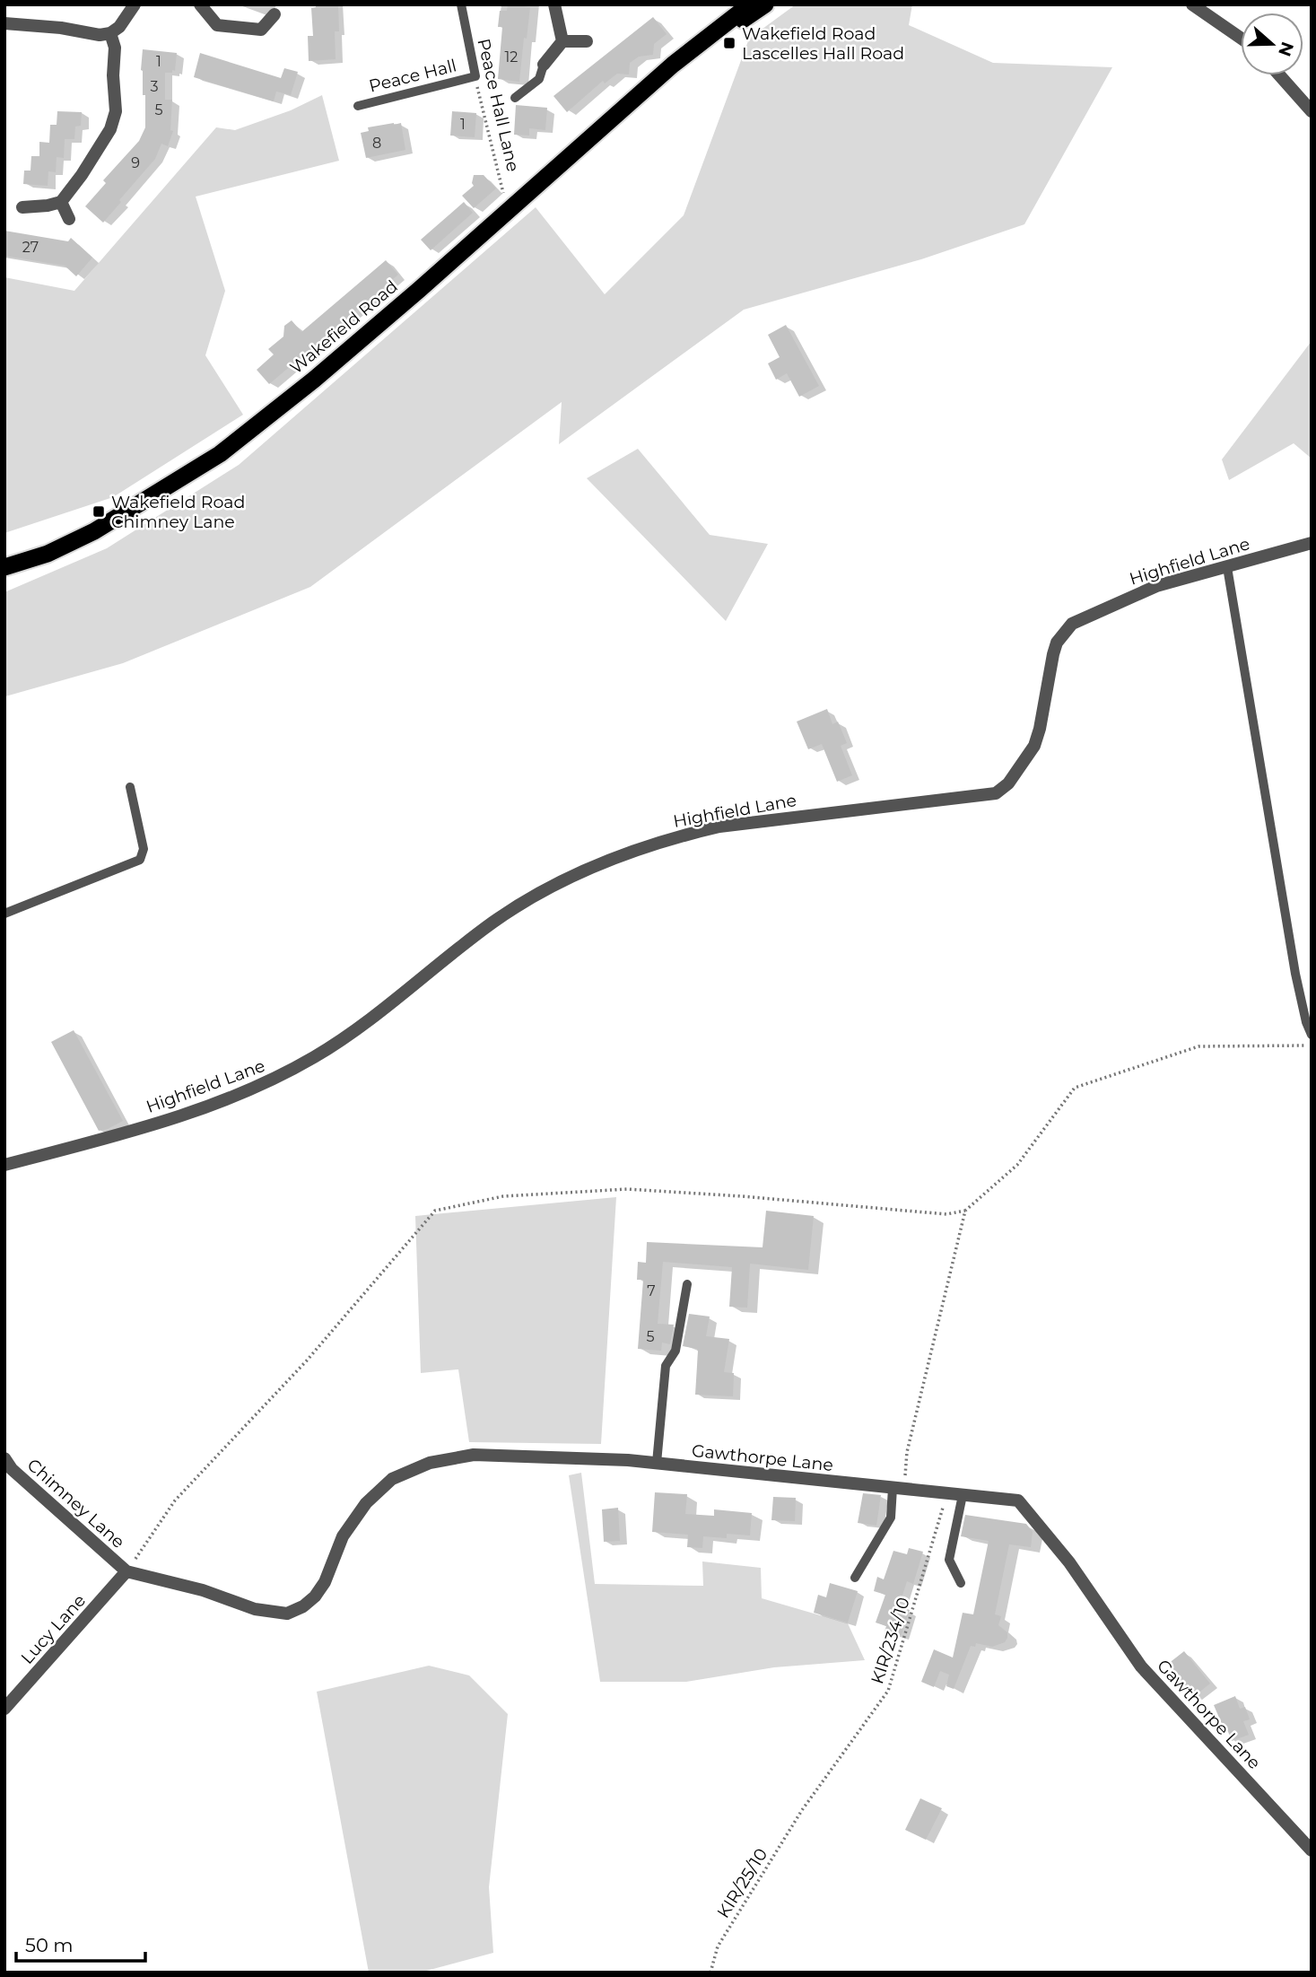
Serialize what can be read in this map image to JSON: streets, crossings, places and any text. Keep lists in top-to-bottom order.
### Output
{
  "streets": {
    "highway": ["Wakefield Road"],
    "street": [
      "Highfield Lane",
      "Gawthorpe Lane",
      "Chimney Lane",
      "Lucy Lane"
    ],
    "lane": ["Peace Hall", "Peace Hall Lane"],
    "path": ["KIR/234/10", "KIR/25/10"]
  },
  "crossings": [
    ["Peace Hall", "Peace Hall Lane"],
    ["Peace Hall Lane", "Wakefield Road"],
    ["Gawthorpe Lane", "Chimney Lane"],
    ["Gawthorpe Lane", "Lucy Lane"],
    ["Gawthorpe Lane", "KIR/234/10"],
    ["Chimney Lane", "Lucy Lane"],
    ["KIR/234/10", "KIR/25/10"]
  ],
  "places": {
    "transit": ["Wakefield Road Lascelles Hall Road", "Wakefield Road Chimney Lane"]
  },
  "house_numbers": [
    "12",
    "1",
    "3",
    "5",
    "1",
    "8",
    "9",
    "27",
    "7",
    "5"
  ],
  "scale_bar": "50 m",
  "north": "right"
}
